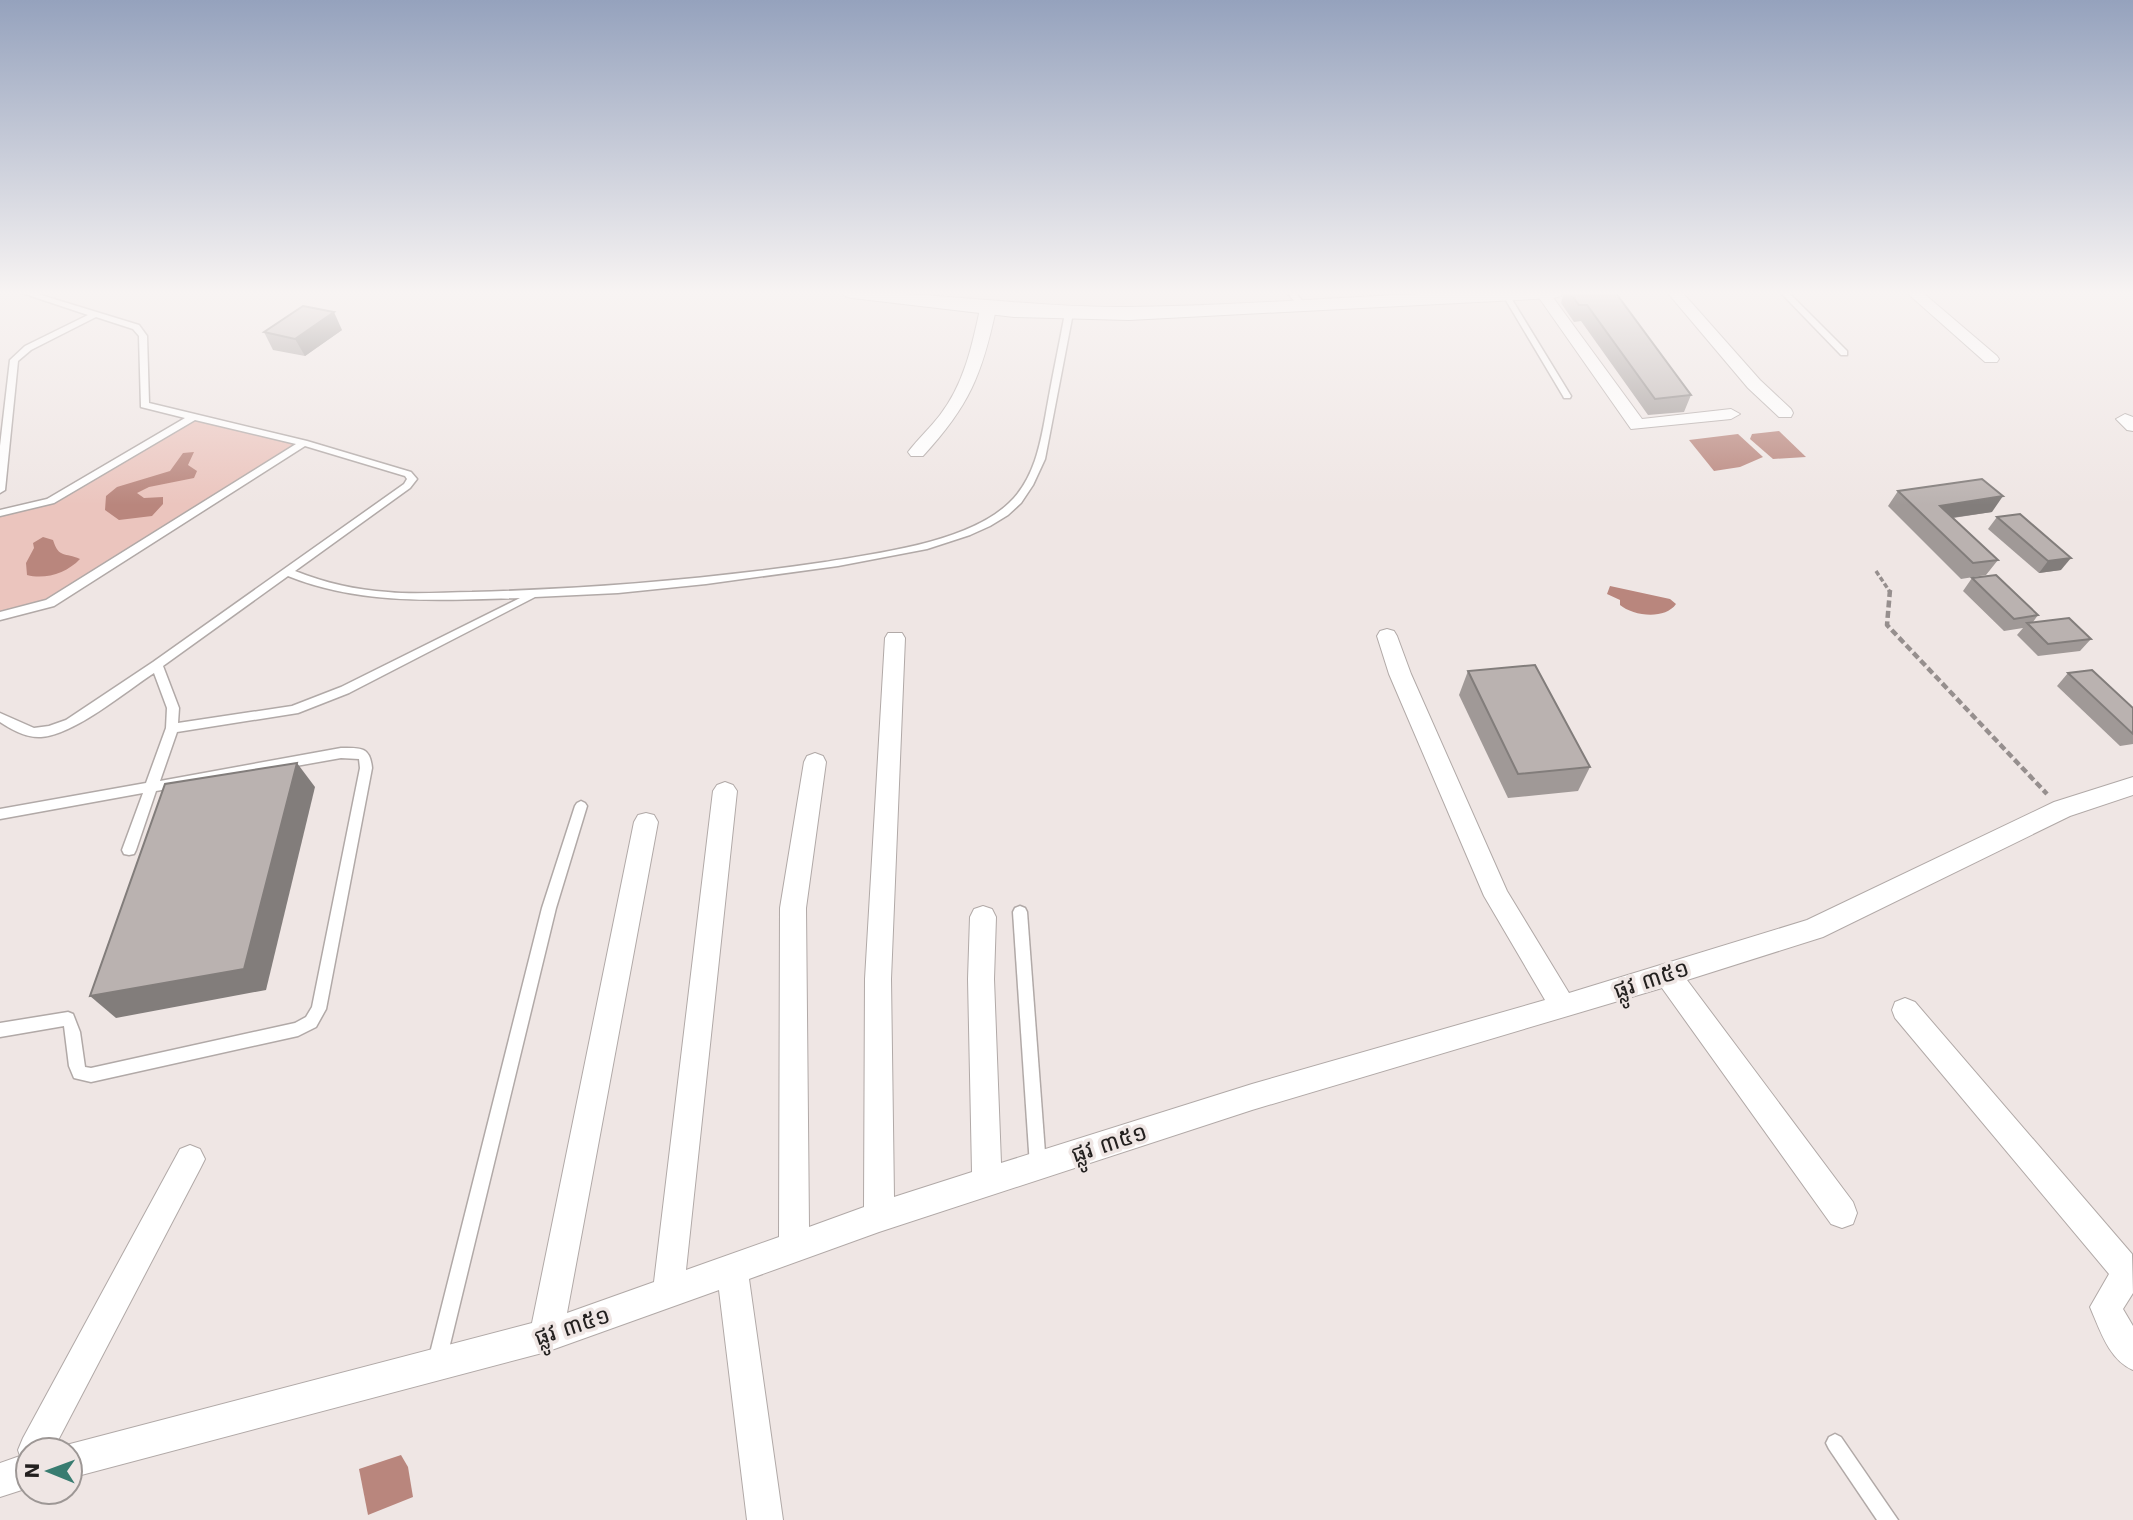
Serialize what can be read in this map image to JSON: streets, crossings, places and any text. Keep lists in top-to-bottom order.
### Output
{
  "streets": {
    "street": ["ផ្លូវ ៣៥១"]
  },
  "north": "left"
}
